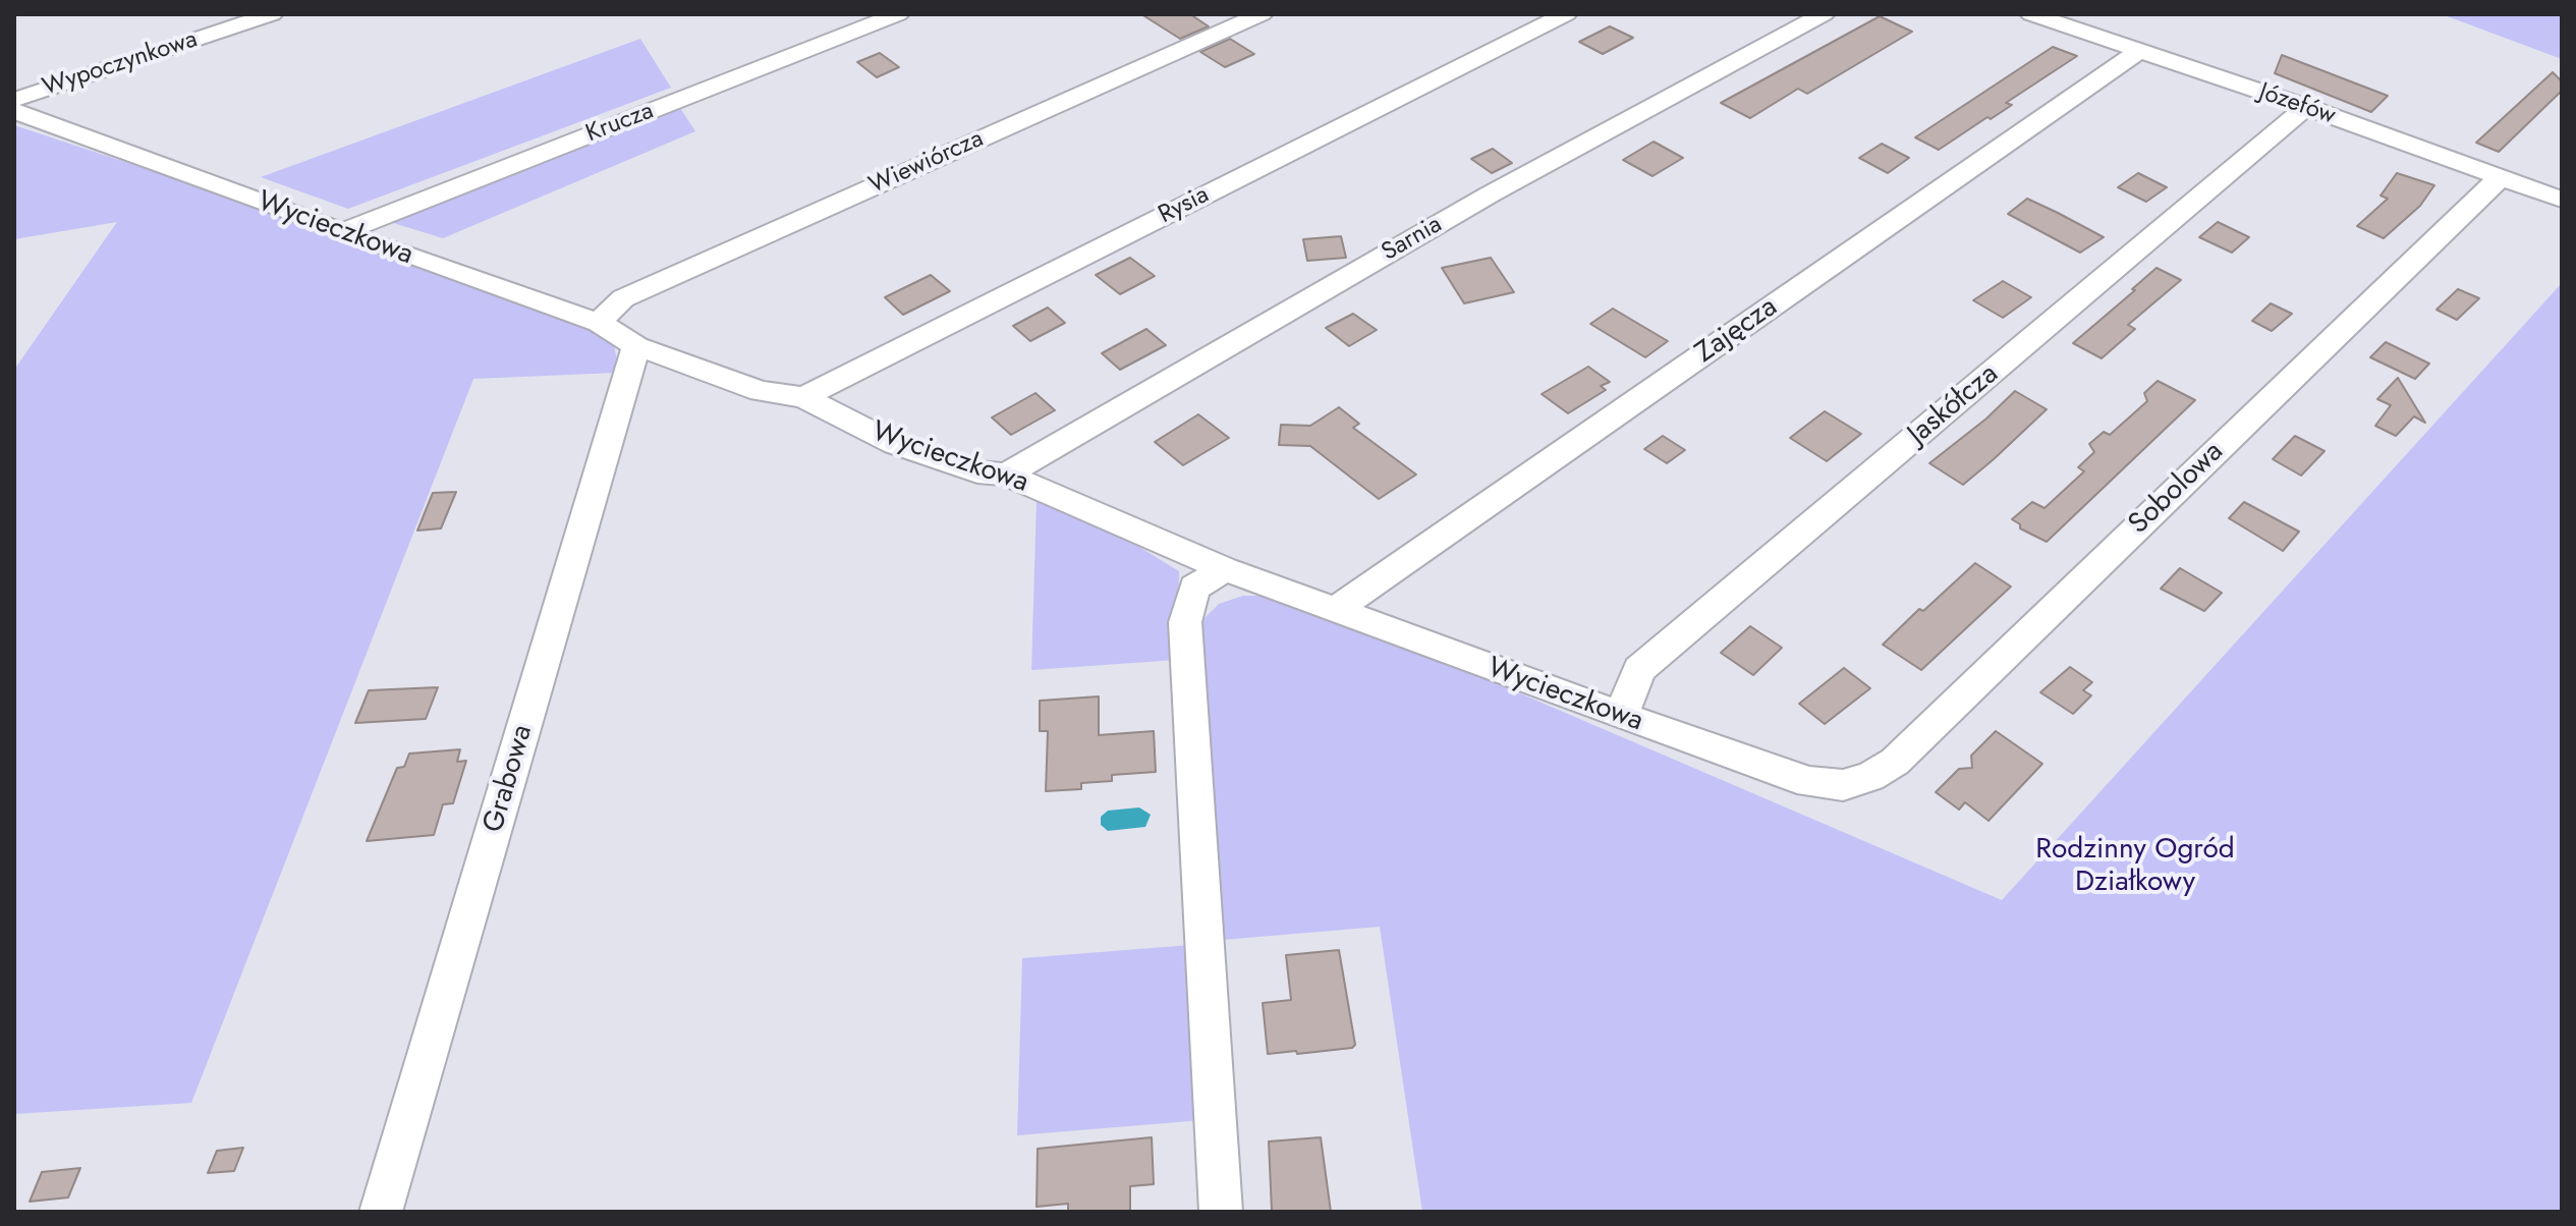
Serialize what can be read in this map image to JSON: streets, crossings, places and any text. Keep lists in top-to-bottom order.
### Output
{
  "streets": {
    "street": [
      "Wypoczynkowa",
      "Józefów",
      "Krucza",
      "Wiewiórcza",
      "Rysia",
      "Wycieczkowa",
      "Sarnia",
      "Zajęcza",
      "Jaskółcza",
      "Sobolowa",
      "Grabowa"
    ]
  },
  "crossings": [
    ["Józefów", "Zajęcza"],
    ["Józefów", "Jaskółcza"],
    ["Józefów", "Sobolowa"],
    ["Krucza", "Wycieczkowa"],
    ["Wiewiórcza", "Wycieczkowa"],
    ["Rysia", "Wycieczkowa"],
    ["Wycieczkowa", "Sarnia"],
    ["Wycieczkowa", "Zajęcza"],
    ["Wycieczkowa", "Jaskółcza"],
    ["Wycieczkowa", "Sobolowa"],
    ["Wycieczkowa", "Grabowa"]
  ],
  "parks": ["Rodzinny Ogród Działkowy"]
}
